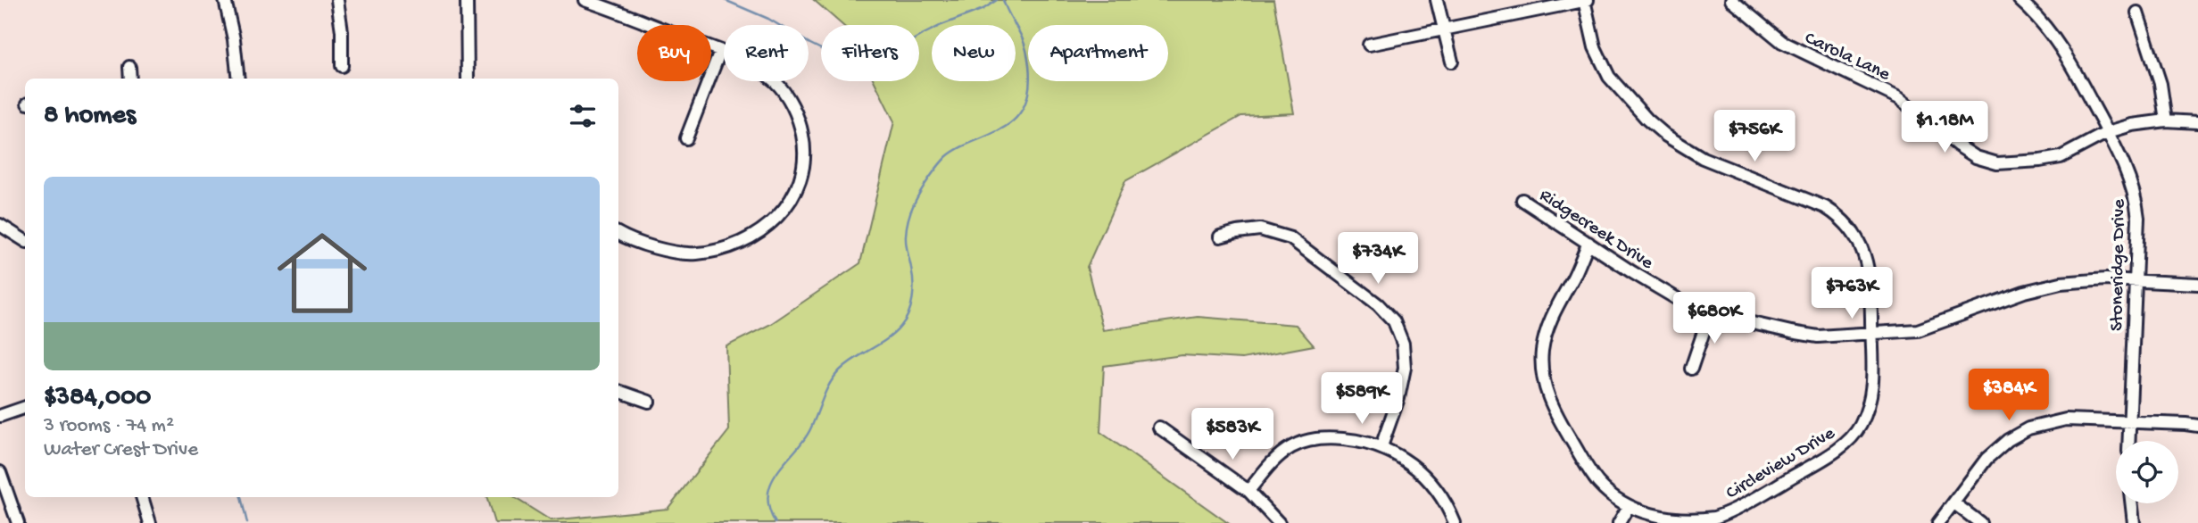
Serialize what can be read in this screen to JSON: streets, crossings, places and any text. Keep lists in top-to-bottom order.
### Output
{
  "streets": {
    "street": [
      "Carola Lane",
      "Ridgecreek Drive",
      "Stoneridge Drive",
      "Circleview Drive"
    ]
  },
  "crossings": [
    ["Carola Lane", "Stoneridge Drive"],
    ["Ridgecreek Drive", "Stoneridge Drive"],
    ["Ridgecreek Drive", "Circleview Drive"]
  ],
  "page": {
    "chip": [
      "Buy",
      "Rent",
      "Filters",
      "New",
      "Apartment"
    ],
    "heading": "8 homes",
    "price": [
      "$1.18M",
      "$756K",
      "$734K",
      "$763K",
      "$680K",
      "$384K",
      "$589K",
      "$583K"
    ],
    "list": [
      {
        "name": "$384,000",
        "note": "3 rooms · 74 m² · Water Crest Drive"
      }
    ]
  }
}
